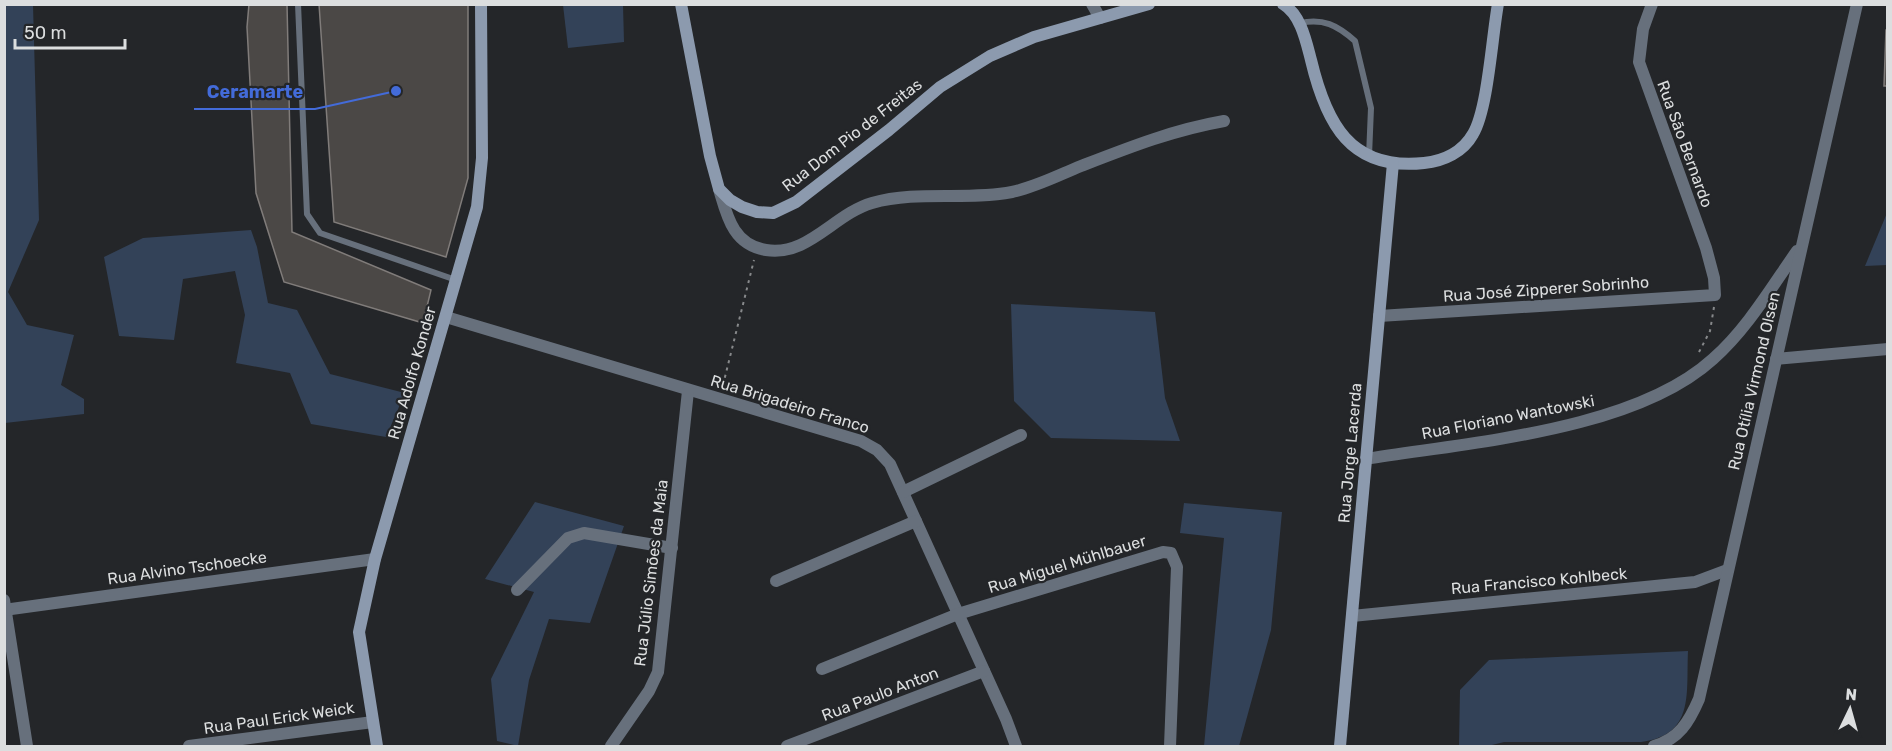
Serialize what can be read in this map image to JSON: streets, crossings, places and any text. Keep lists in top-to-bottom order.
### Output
{
  "streets": {
    "main road": ["Rua Dom Pio de Freitas", "Rua Adolfo Konder", "Rua Jorge Lacerda"],
    "street": [
      "Rua São Bernardo",
      "Rua José Zipperer Sobrinho",
      "Rua Otília Virmond Olsen",
      "Rua Brigadeiro Franco",
      "Rua Floriano Wantowski",
      "Rua Miguel Mühlbauer",
      "Rua Alvino Tschoecke",
      "Rua Júlio Simões da Maia",
      "Rua Francisco Kohlbeck",
      "Rua Paulo Anton",
      "Rua Paul Erick Weick"
    ]
  },
  "crossings": [
    ["Rua São Bernardo", "Rua José Zipperer Sobrinho"],
    ["Rua José Zipperer Sobrinho", "Rua Jorge Lacerda"],
    ["Rua Adolfo Konder", "Rua Brigadeiro Franco"],
    ["Rua Adolfo Konder", "Rua Alvino Tschoecke"],
    ["Rua Adolfo Konder", "Rua Paul Erick Weick"],
    ["Rua Otília Virmond Olsen", "Rua Floriano Wantowski"],
    ["Rua Otília Virmond Olsen", "Rua Francisco Kohlbeck"],
    ["Rua Brigadeiro Franco", "Rua Miguel Mühlbauer"],
    ["Rua Brigadeiro Franco", "Rua Júlio Simões da Maia"],
    ["Rua Brigadeiro Franco", "Rua Paulo Anton"],
    ["Rua Floriano Wantowski", "Rua Jorge Lacerda"],
    ["Rua Jorge Lacerda", "Rua Francisco Kohlbeck"]
  ],
  "places": ["Ceramarte"],
  "scale_bar": "50 m",
  "north": "top"
}
